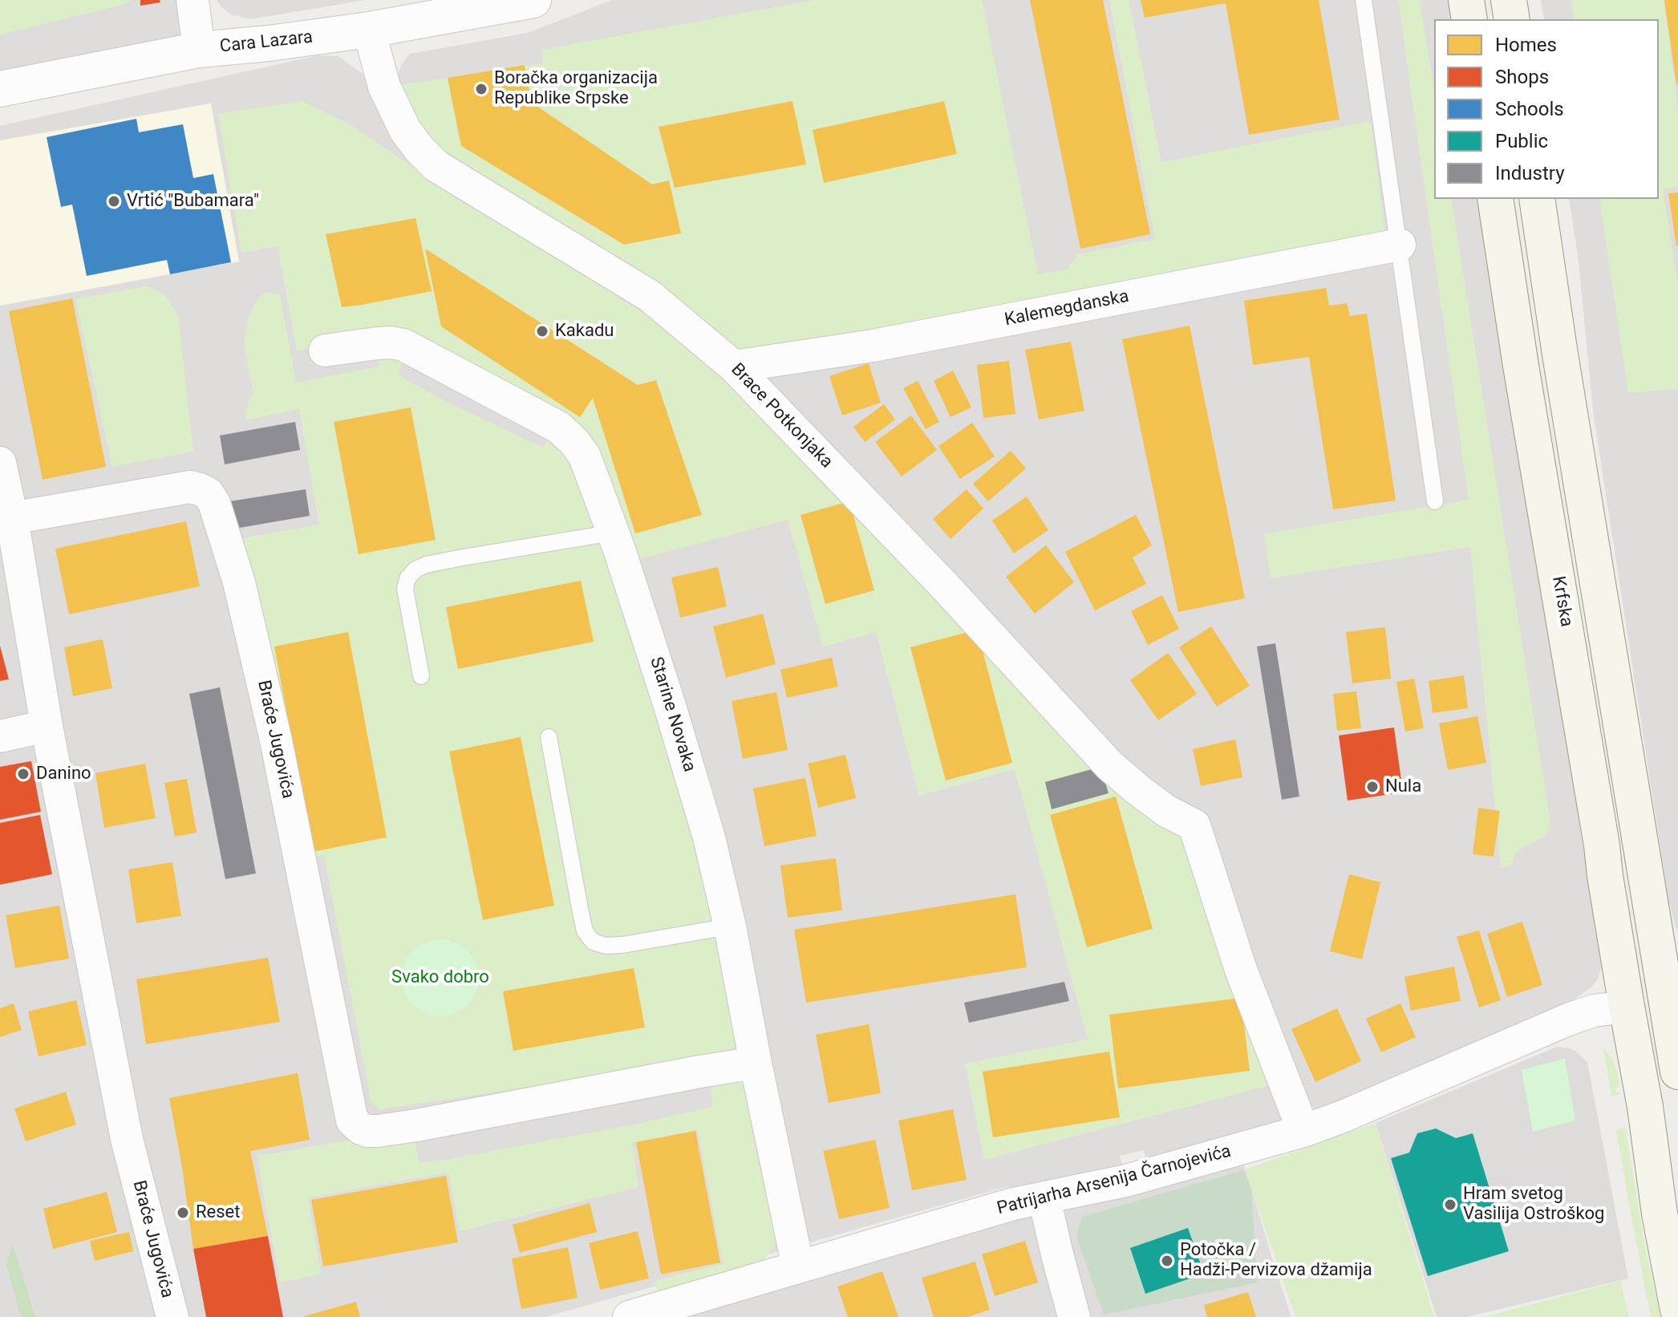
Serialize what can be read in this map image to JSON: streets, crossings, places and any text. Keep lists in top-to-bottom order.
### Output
{
  "streets": {
    "main road": ["Krfska"],
    "street": [
      "Cara Lazara",
      "Kalemegdanska",
      "Brace Potkonjaka",
      "Starine Novaka",
      "Braće Jugovića",
      "Patrijarha Arsenija Čarnojevića"
    ]
  },
  "crossings": [
    ["Cara Lazara", "Brace Potkonjaka"],
    ["Kalemegdanska", "Brace Potkonjaka"],
    ["Brace Potkonjaka", "Patrijarha Arsenija Čarnojevića"],
    ["Krfska", "Patrijarha Arsenija Čarnojevića"],
    ["Starine Novaka", "Braće Jugovića"],
    ["Starine Novaka", "Patrijarha Arsenija Čarnojevića"]
  ],
  "parks": ["Svako dobro"],
  "places": [
    "Boračka organizacija Republike Srpske",
    "Vrtić \"Bubamara\"",
    "Kakadu",
    "Danino",
    "Nula",
    "Hram svetog Vasilija Ostroškog",
    "Reset",
    "Potočka / Hadži-Pervizova džamija"
  ],
  "legend": [
    "Homes",
    "Shops",
    "Schools",
    "Public",
    "Industry"
  ]
}
